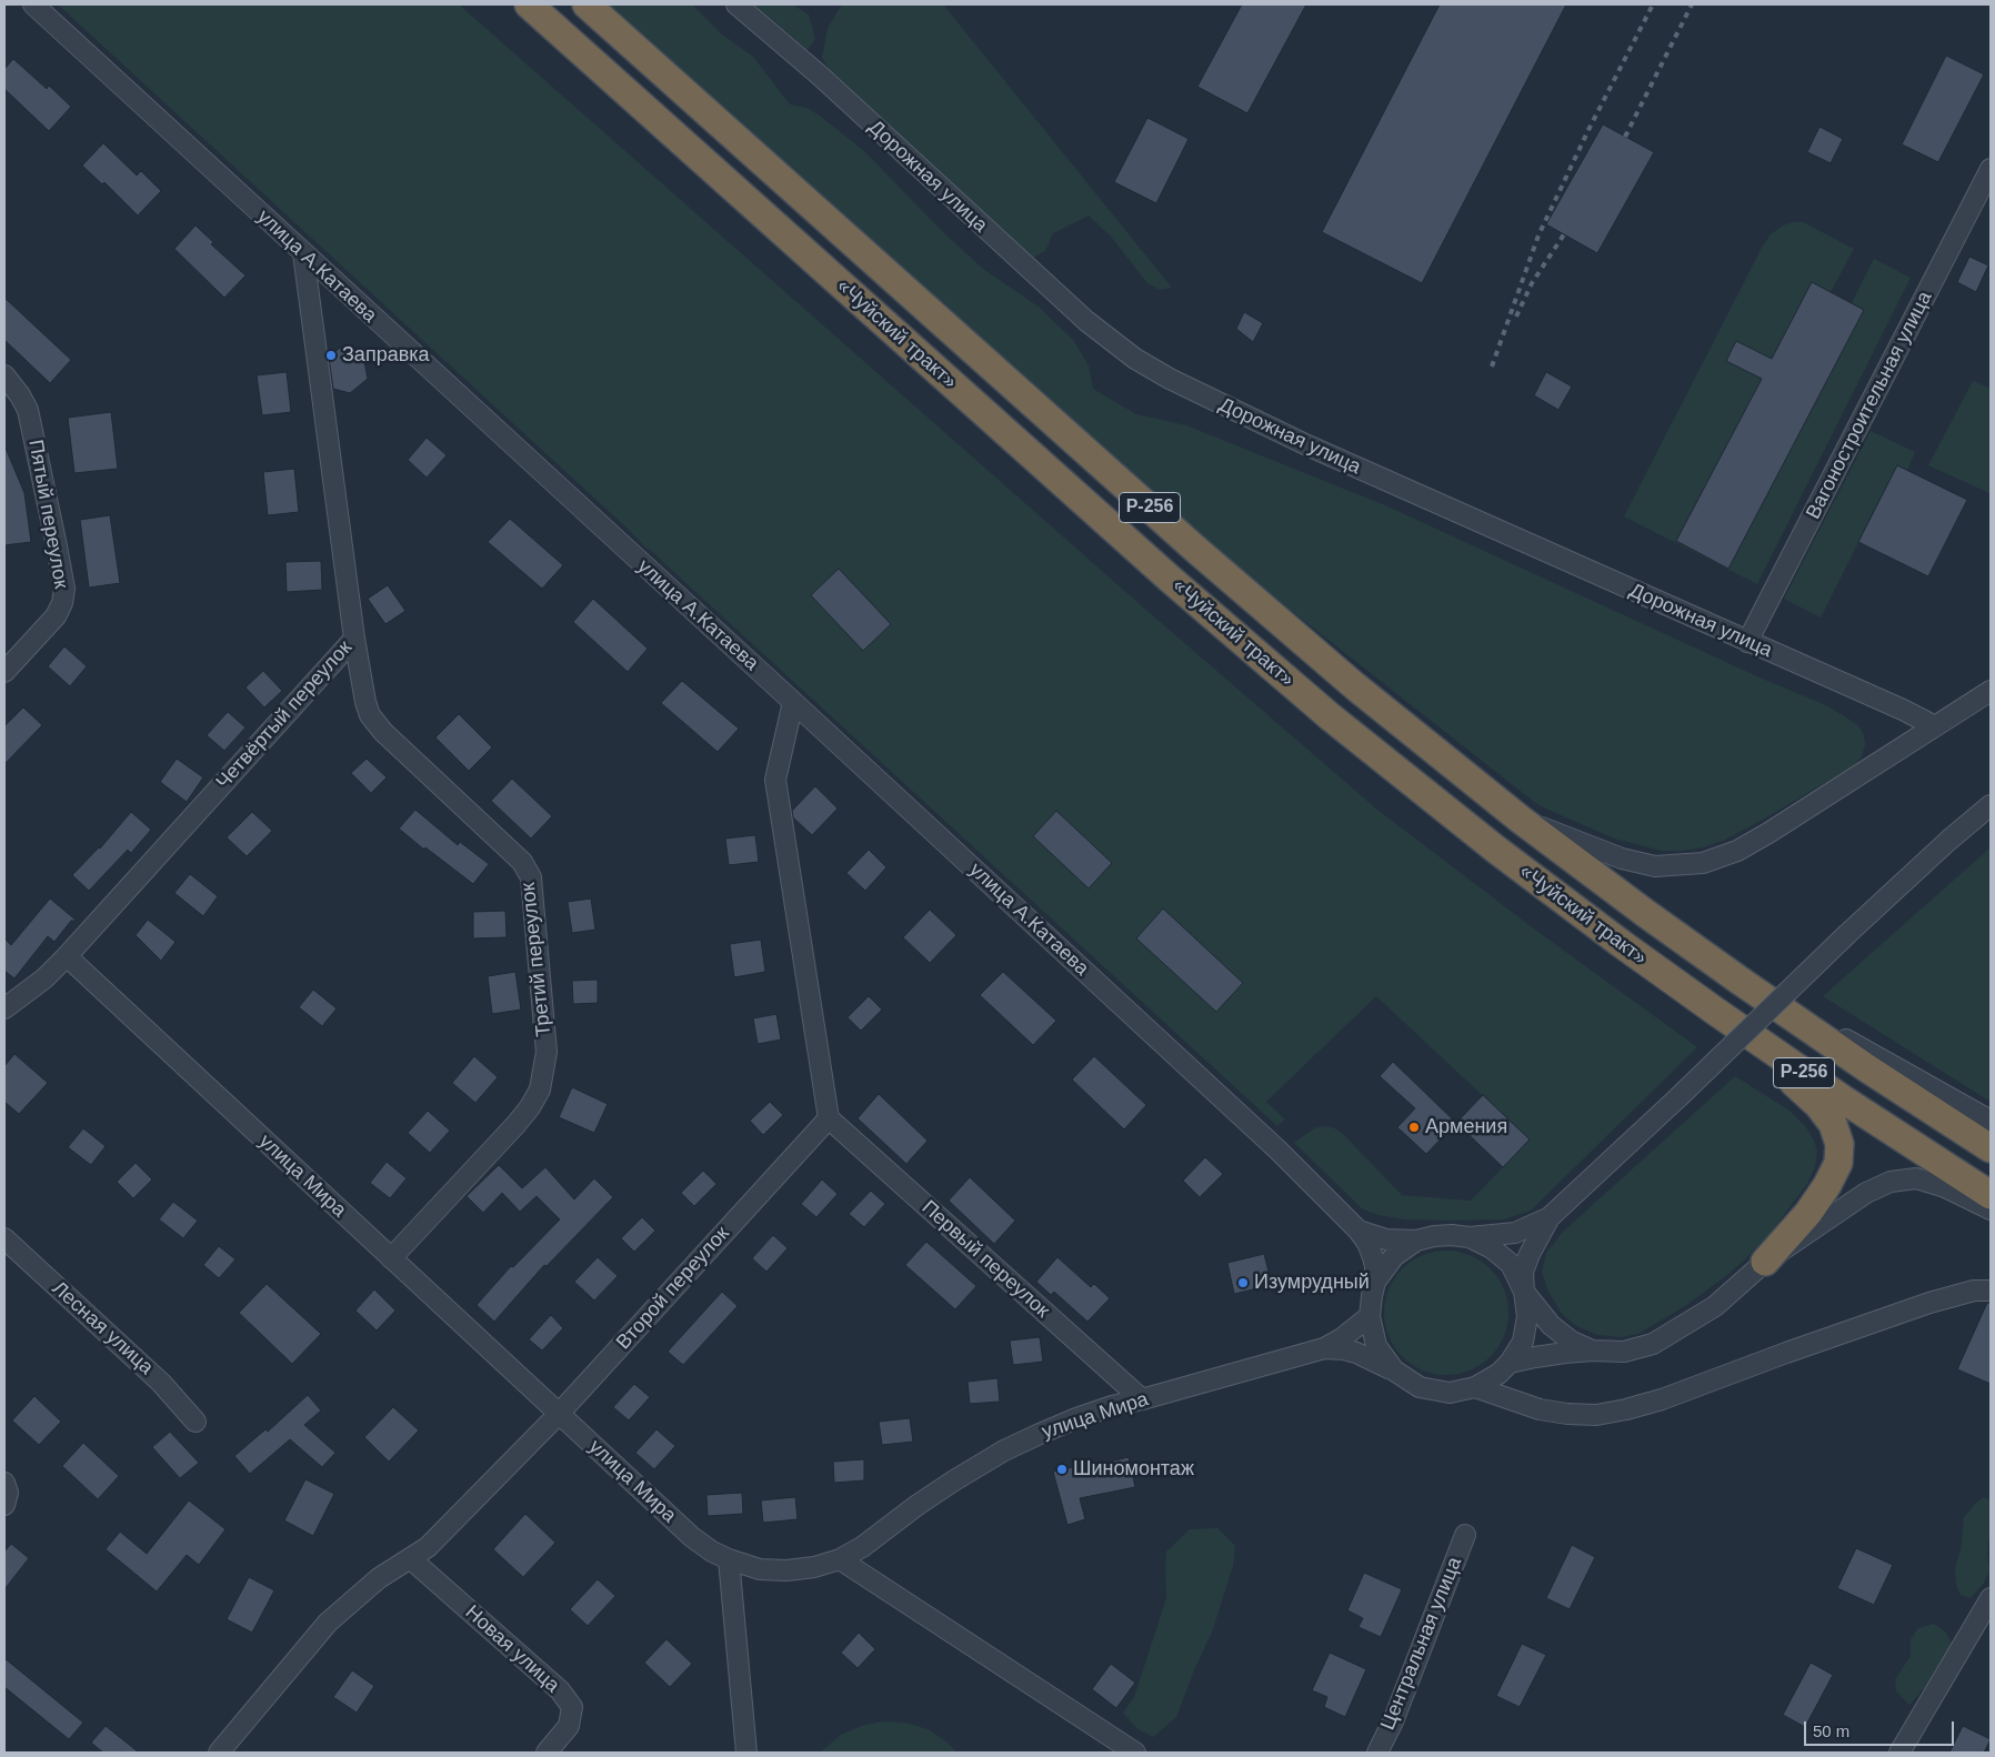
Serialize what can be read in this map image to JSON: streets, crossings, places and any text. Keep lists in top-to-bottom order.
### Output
{
  "streets": {
    "highway": ["«Чуйский тракт»", "Р-256"],
    "street": [
      "Дорожная улица",
      "улица А.Катаева",
      "Вагоностроительная улица",
      "Пятый переулок",
      "Четвёртый переулок",
      "Третий переулок",
      "улица Мира",
      "Первый переулок",
      "Второй переулок",
      "Лесная улица",
      "Центральная улица",
      "Новая улица"
    ]
  },
  "crossings": [
    ["Дорожная улица", "Вагоностроительная улица"],
    ["улица А.Катаева", "Четвёртый переулок"],
    ["Четвёртый переулок", "Третий переулок"],
    ["Четвёртый переулок", "улица Мира"],
    ["Третий переулок", "улица Мира"],
    ["улица Мира", "Первый переулок"],
    ["улица Мира", "Второй переулок"],
    ["Первый переулок", "Второй переулок"],
    ["Второй переулок", "Новая улица"]
  ],
  "places": [
    "Заправка",
    "Армения",
    "Изумрудный",
    "Шиномонтаж"
  ],
  "scale_bar": "50 m"
}
